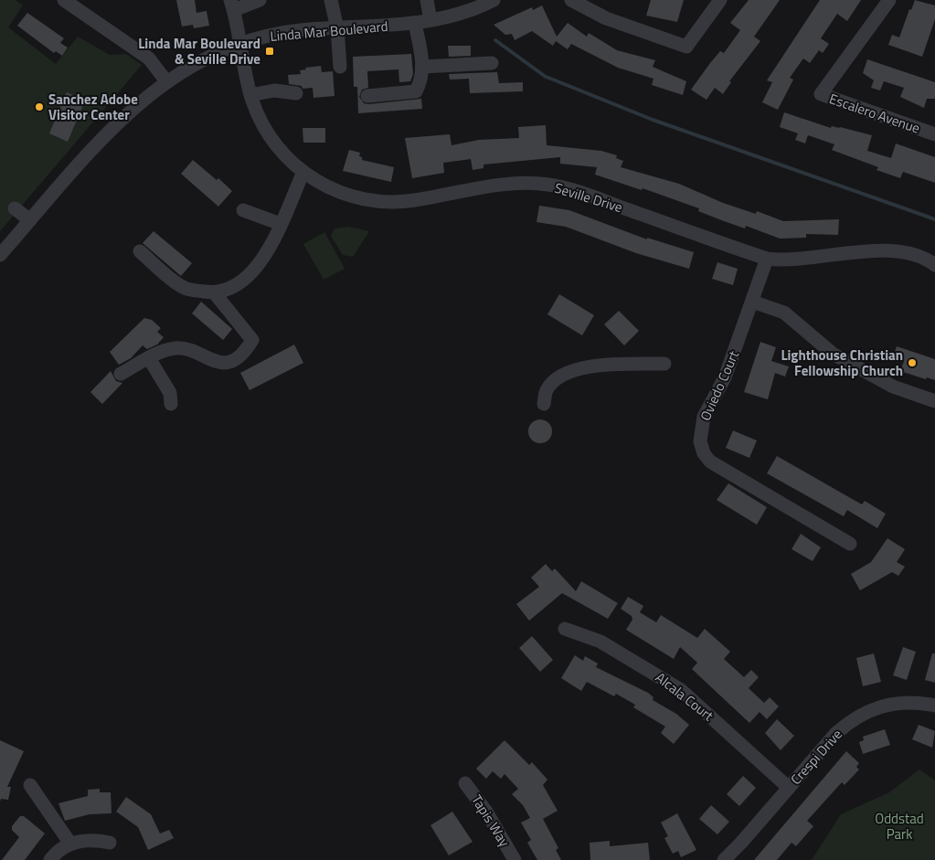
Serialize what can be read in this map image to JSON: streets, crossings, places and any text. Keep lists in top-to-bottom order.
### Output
{
  "streets": {
    "street": [
      "Linda Mar Boulevard",
      "Escalero Avenue",
      "Seville Drive",
      "Oviedo Court",
      "Alcala Court",
      "Crespi Drive",
      "Tapis Way"
    ]
  },
  "crossings": [
    ["Linda Mar Boulevard", "Seville Drive"],
    ["Seville Drive", "Oviedo Court"],
    ["Alcala Court", "Crespi Drive"]
  ],
  "parks": ["Oddstad Park"],
  "places": {
    "transit": ["Linda Mar Boulevard & Seville Drive"],
    "other": ["Sanchez Adobe Visitor Center", "Lighthouse Christian Fellowship Church"]
  }
}
